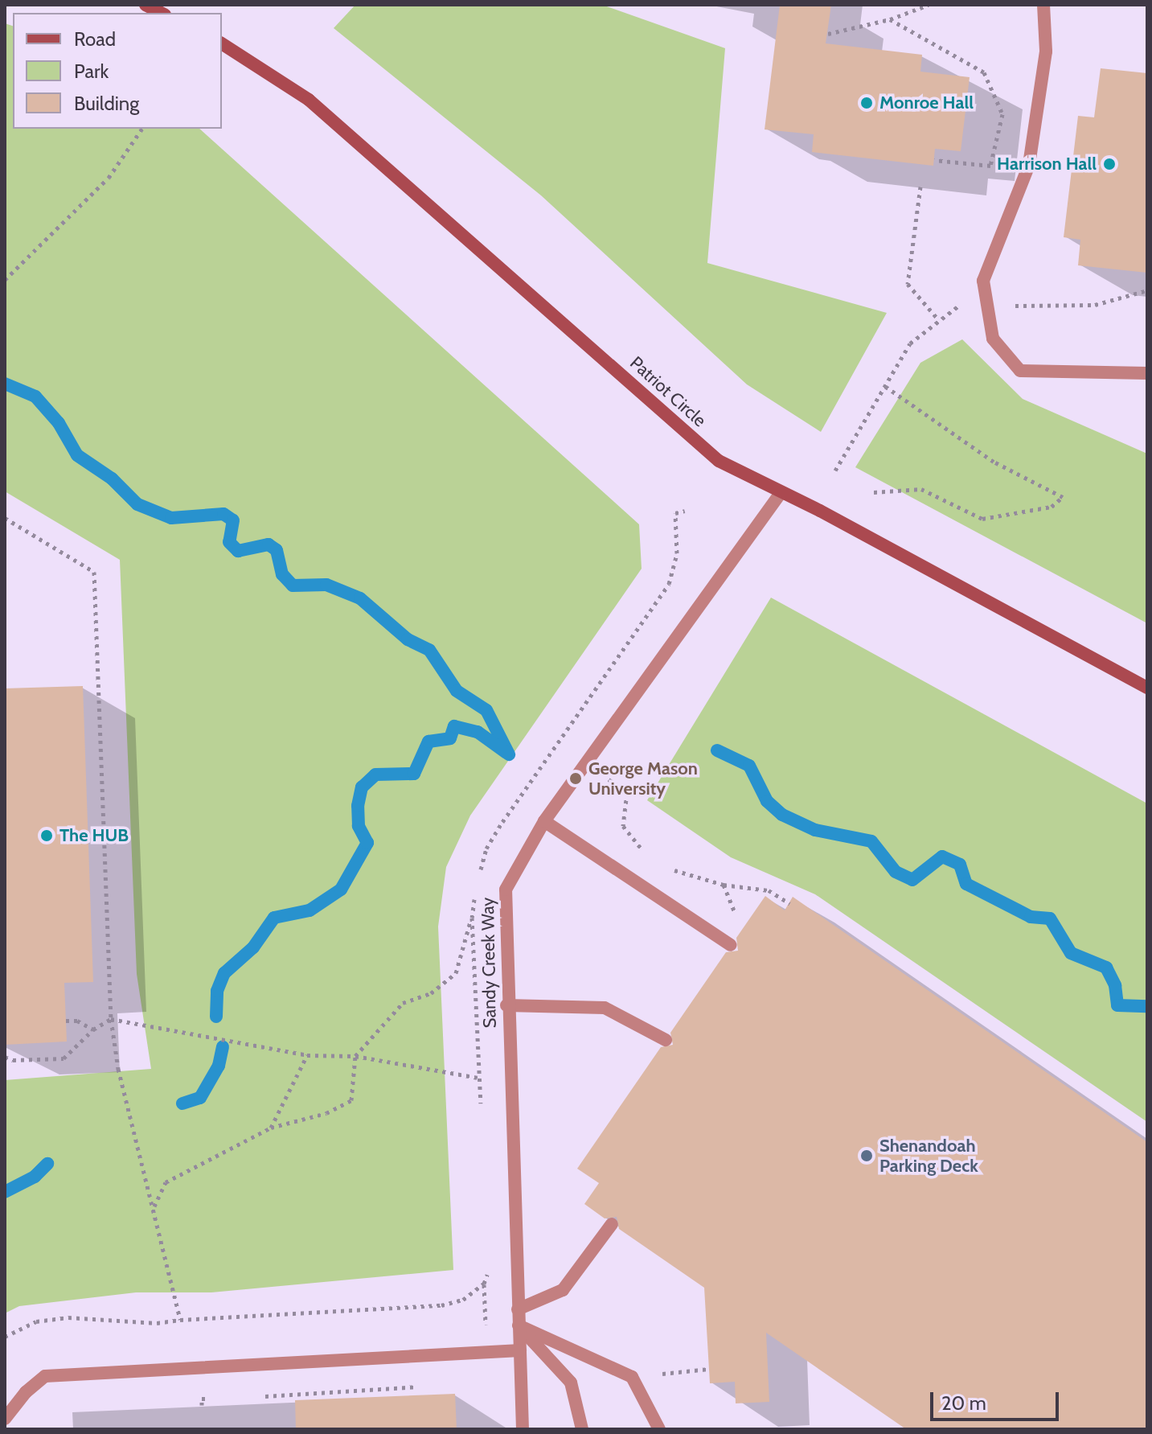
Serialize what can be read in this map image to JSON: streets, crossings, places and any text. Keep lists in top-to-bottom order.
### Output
{
  "streets": {
    "street": ["Patriot Circle", "Sandy Creek Way"]
  },
  "crossings": [
    ["Patriot Circle", "Sandy Creek Way"]
  ],
  "places": [
    "Monroe Hall",
    "Harrison Hall",
    "George Mason University",
    "The HUB",
    "Shenandoah Parking Deck"
  ],
  "legend": ["Road", "Park", "Building"],
  "scale_bar": "20 m"
}
